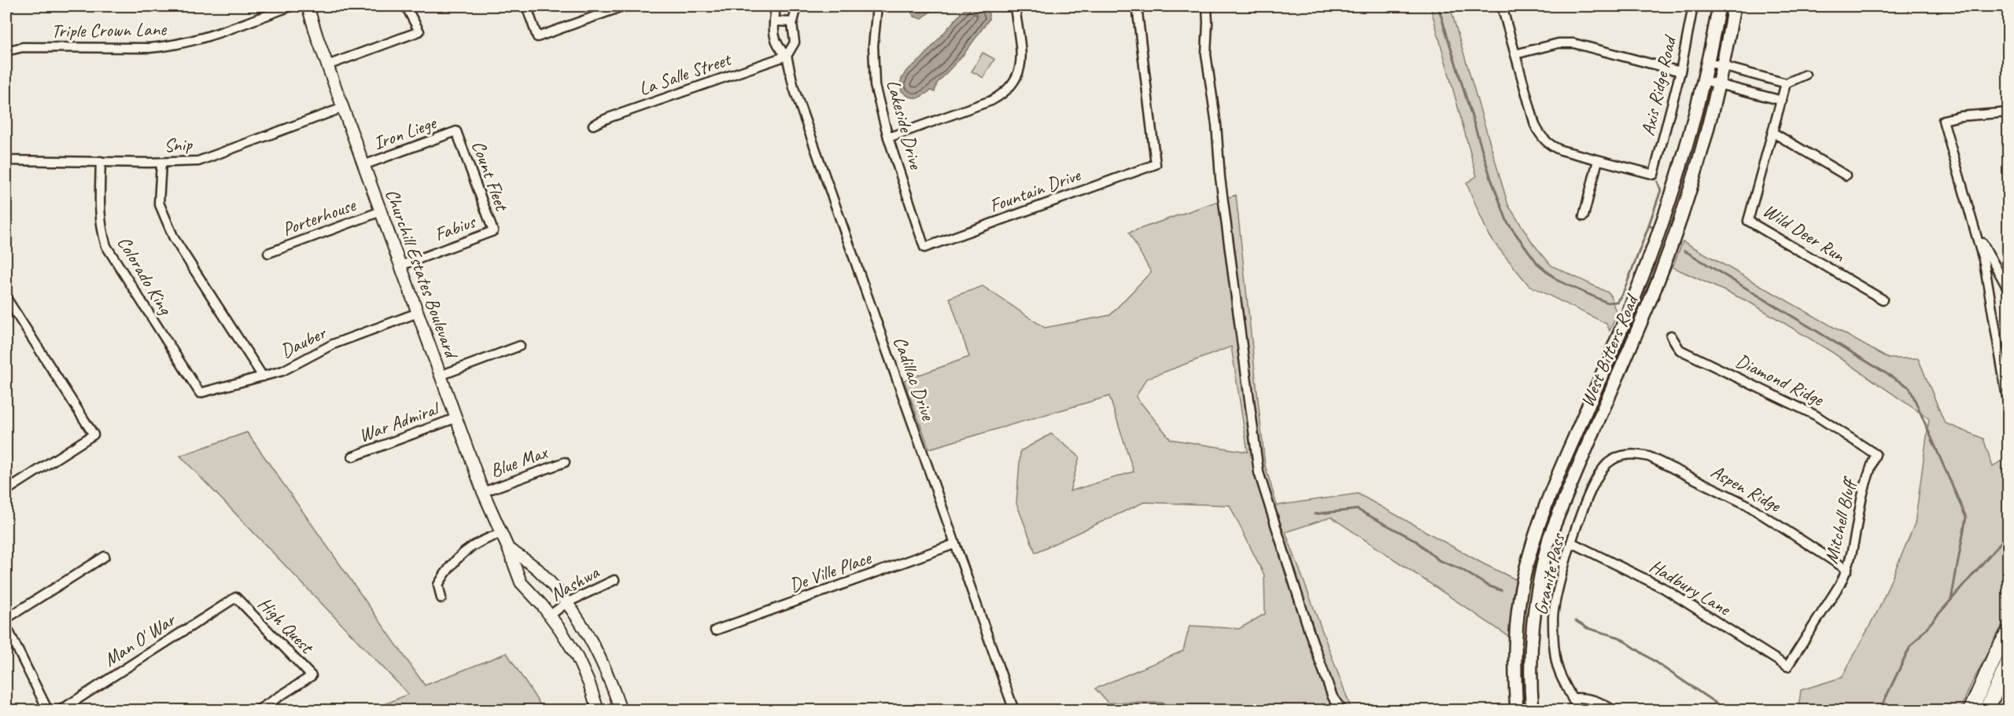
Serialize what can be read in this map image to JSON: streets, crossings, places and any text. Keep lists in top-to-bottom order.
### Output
{
  "streets": {
    "main road": ["West Bitters Road"],
    "street": [
      "Triple Crown Lane",
      "La Salle Street",
      "Axis Ridge Road",
      "Lakeside Drive",
      "Iron Liege",
      "Snip",
      "Count Fleet",
      "Fountain Drive",
      "Porterhouse",
      "Fabius",
      "Wild Deer Run",
      "Churchill Estates Boulevard",
      "Colorado King",
      "Dauber",
      "Cadillac Drive",
      "Diamond Ridge",
      "War Admiral",
      "Blue Max",
      "Aspen Ridge",
      "Mitchell Bluff",
      "De Ville Place",
      "Granite Pass",
      "Nashwa",
      "Hadbury Lane",
      "High Quest",
      "Man O' War"
    ]
  },
  "crossings": [
    ["La Salle Street", "Cadillac Drive"],
    ["Lakeside Drive", "Fountain Drive"],
    ["Iron Liege", "Count Fleet"],
    ["Iron Liege", "Churchill Estates Boulevard"],
    ["Snip", "Churchill Estates Boulevard"],
    ["Snip", "Colorado King"],
    ["Count Fleet", "Fabius"],
    ["Porterhouse", "Churchill Estates Boulevard"],
    ["Fabius", "Churchill Estates Boulevard"],
    ["Churchill Estates Boulevard", "Dauber"],
    ["Churchill Estates Boulevard", "War Admiral"],
    ["Churchill Estates Boulevard", "Blue Max"],
    ["Churchill Estates Boulevard", "Nashwa"],
    ["Colorado King", "Dauber"],
    ["Cadillac Drive", "De Ville Place"],
    ["Diamond Ridge", "Mitchell Bluff"],
    ["Aspen Ridge", "Mitchell Bluff"],
    ["Aspen Ridge", "Granite Pass"],
    ["Mitchell Bluff", "Hadbury Lane"],
    ["Granite Pass", "Hadbury Lane"],
    ["High Quest", "Man O' War"]
  ]
}
